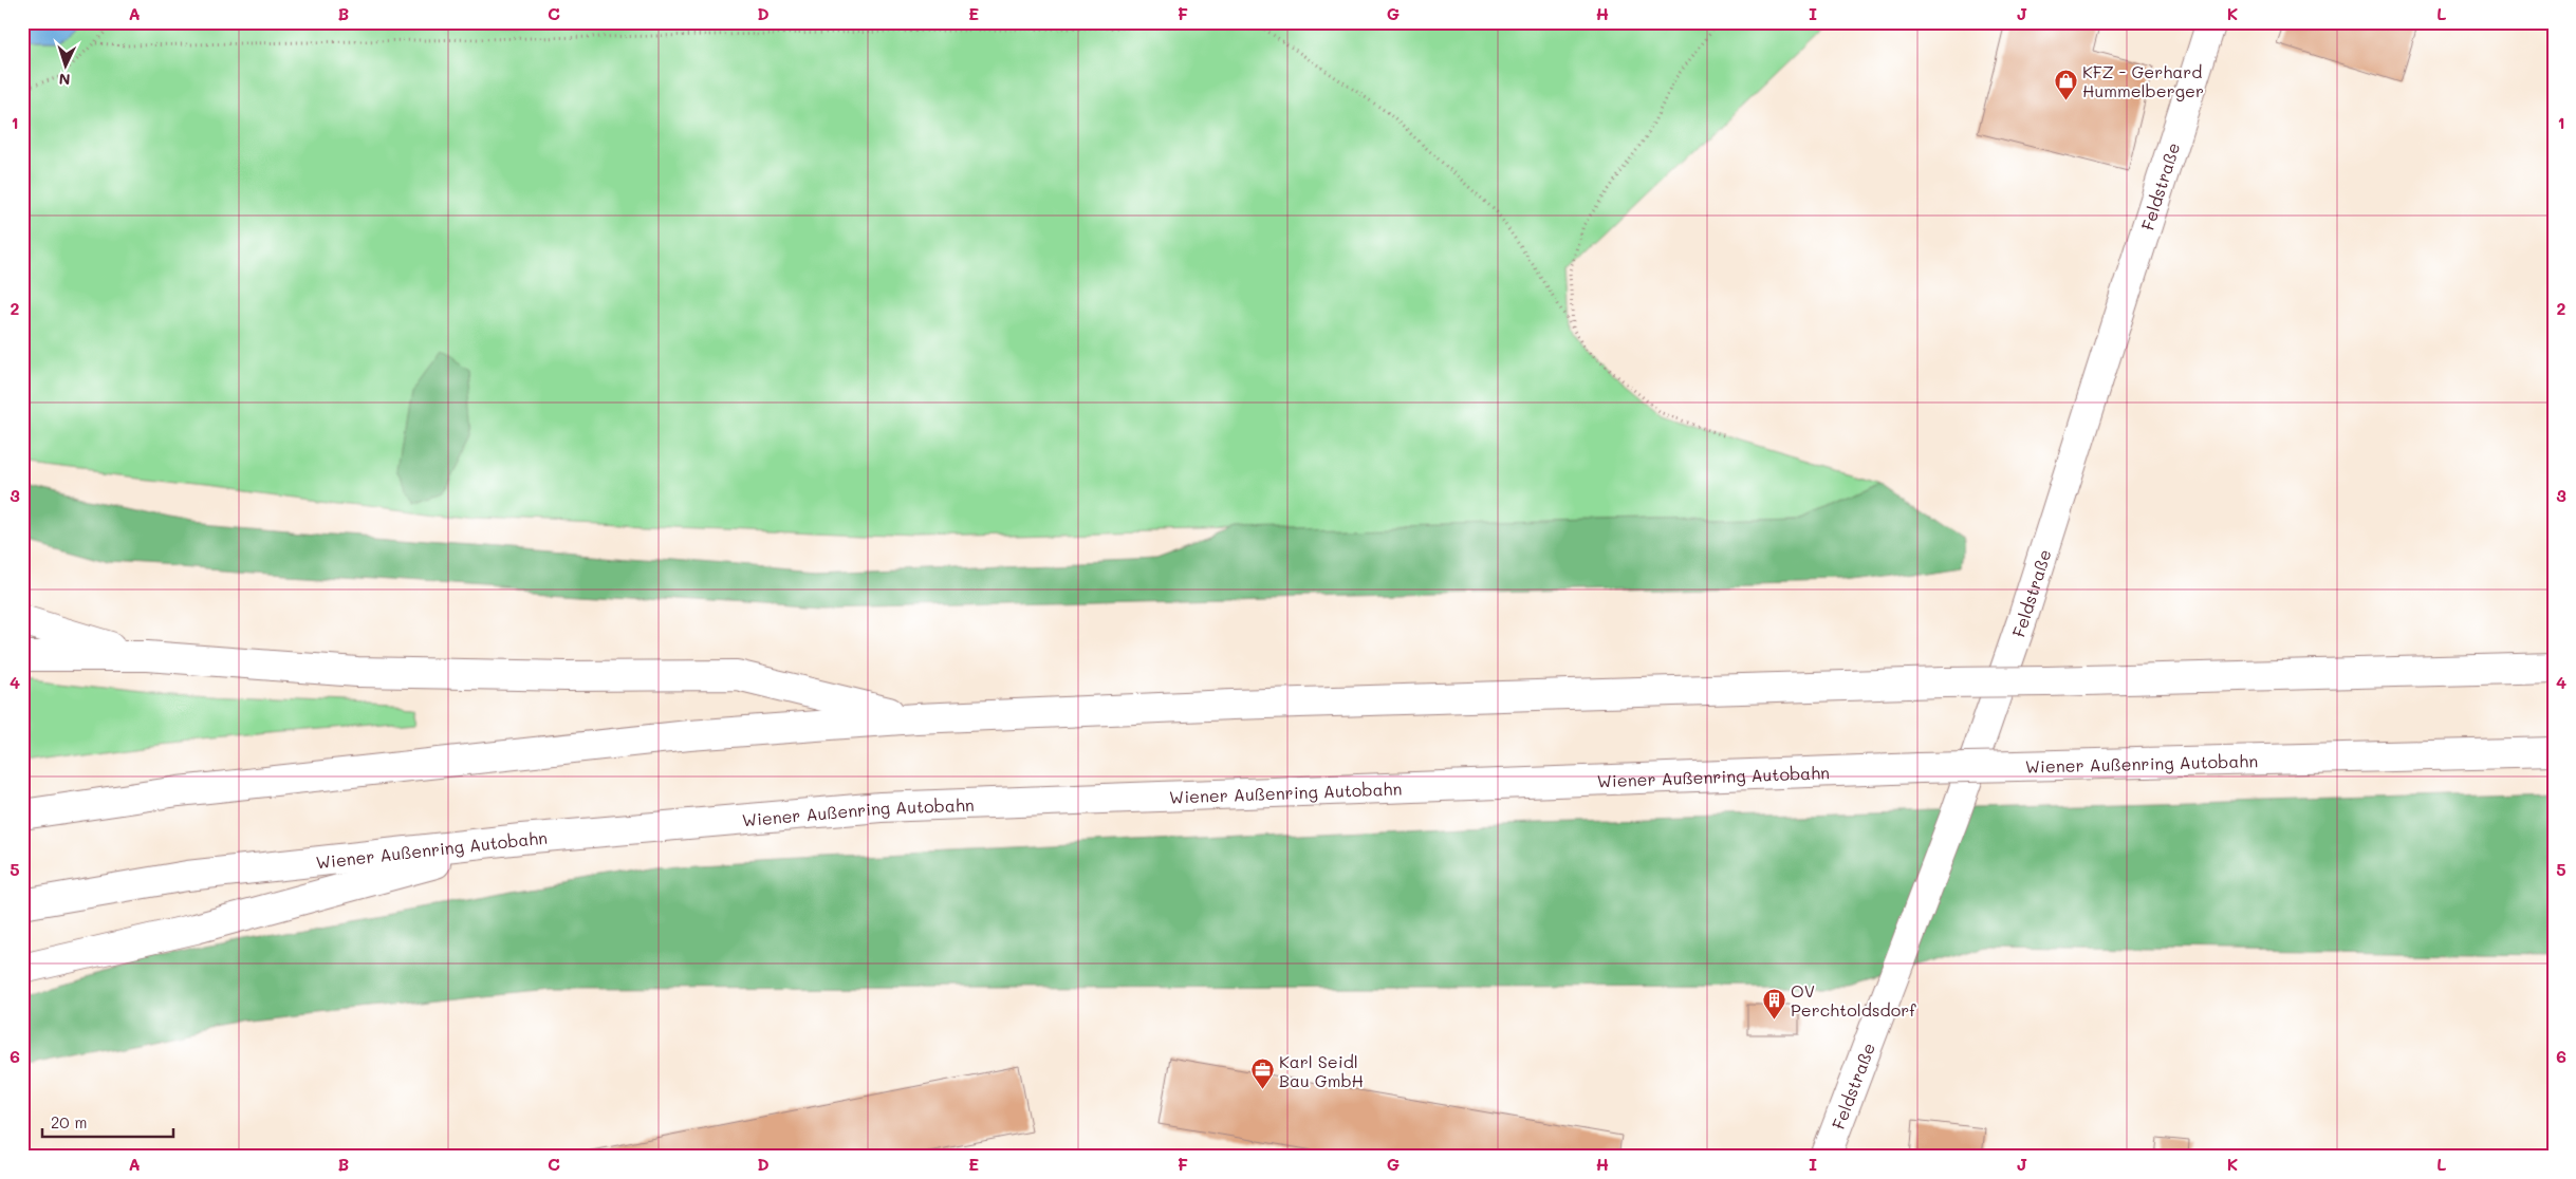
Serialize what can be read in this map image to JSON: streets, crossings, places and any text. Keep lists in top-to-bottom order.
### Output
{
  "streets": {
    "main road": ["Feldstraße", "Wiener Außenring Autobahn"]
  },
  "places": {
    "shop": ["KFZ - Gerhard Hummelberger"],
    "building": ["OV Perchtoldsdorf"],
    "office": ["Karl Seidl Bau GmbH"]
  },
  "scale_bar": "20 m",
  "north": "bottom",
  "grid": {
    "columns": [
      "A",
      "B",
      "C",
      "D",
      "E",
      "F",
      "G",
      "H",
      "I",
      "J",
      "K",
      "L"
    ],
    "rows": [
      "1",
      "2",
      "3",
      "4",
      "5",
      "6"
    ]
  }
}
